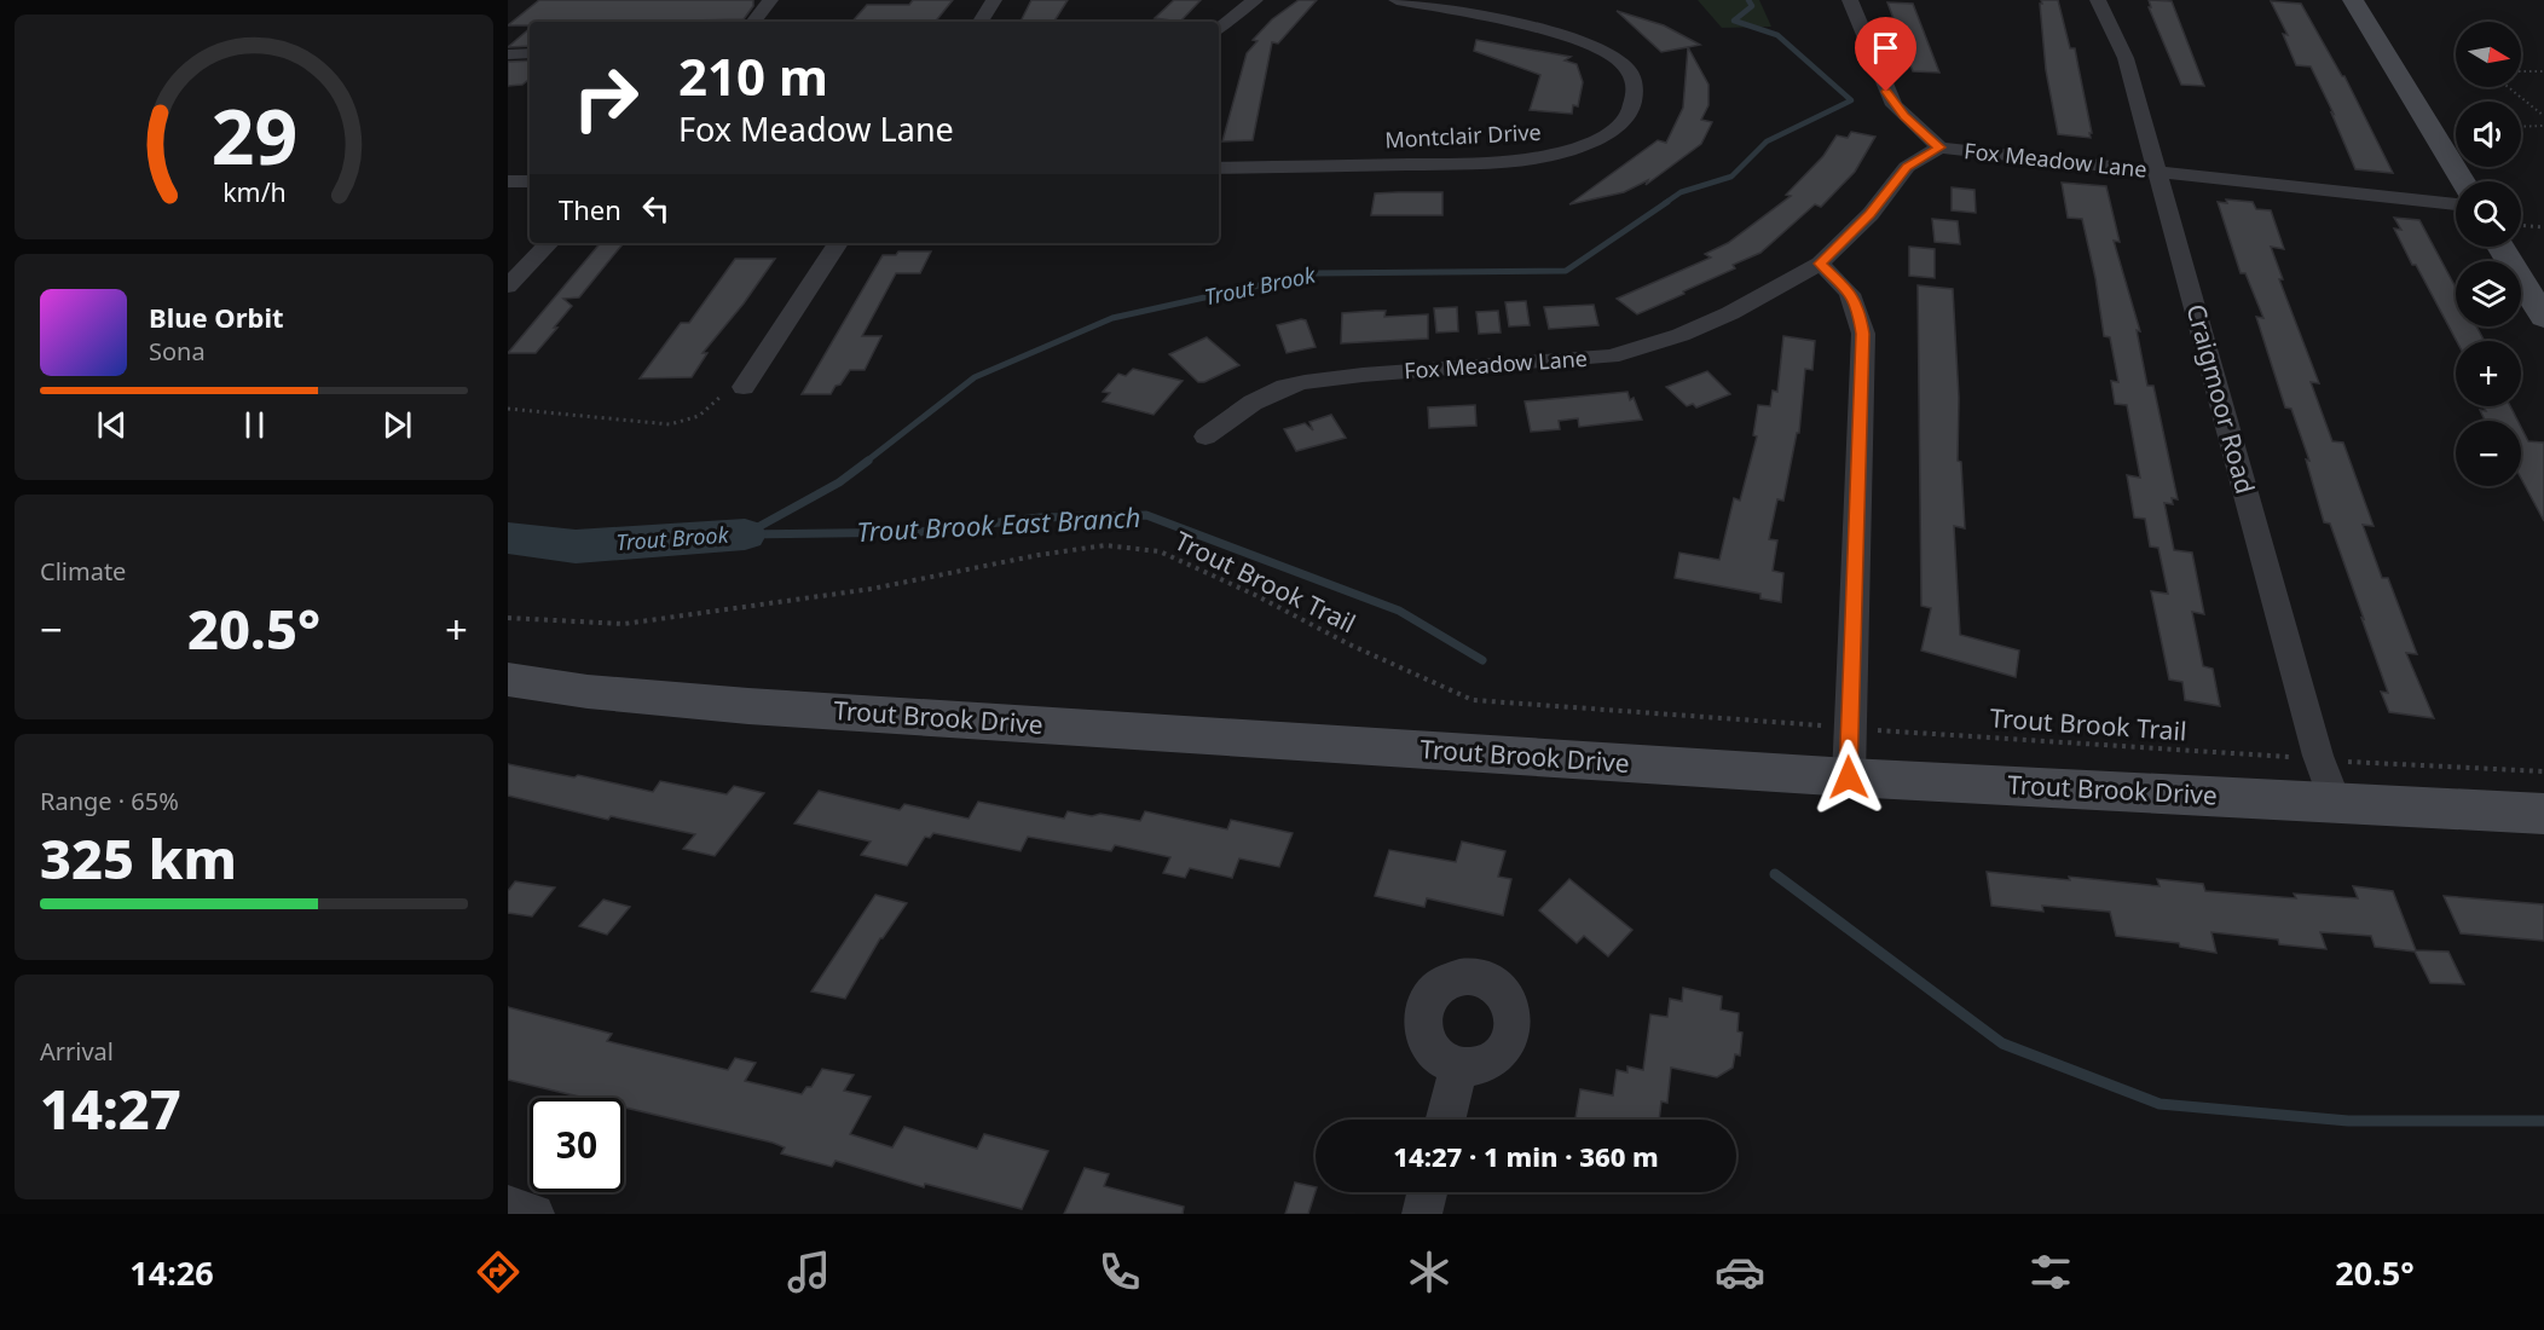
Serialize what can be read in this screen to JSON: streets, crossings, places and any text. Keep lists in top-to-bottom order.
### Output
{
  "streets": {
    "main road": ["Trout Brook Drive"],
    "street": ["Montclair Drive", "Fox Meadow Lane", "Craigmoor Road"],
    "path": ["Trout Brook Trail"]
  },
  "crossings": [
    ["Fox Meadow Lane", "Craigmoor Road"],
    ["Craigmoor Road", "Trout Brook Drive"]
  ],
  "water": ["Trout Brook", "Trout Brook East Branch"],
  "north": "right",
  "page": {
    "map_buttons": ["+", "−"],
    "turn": ["210 m", "Fox Meadow Lane"],
    "then": "Then",
    "song": ["Blue Orbit", "Sona"],
    "tile": [
      "Climate",
      ["Range · 65%", "325 km"],
      ["Arrival", "14:27"]
    ],
    "heat": ["−", "20.5°", "+"],
    "limit": "30",
    "trip": "14:27 · 1 min · 360 m",
    "tabs": ["14:26", "20.5°"],
    "gauge": ["29", "km/h"]
  }
}
